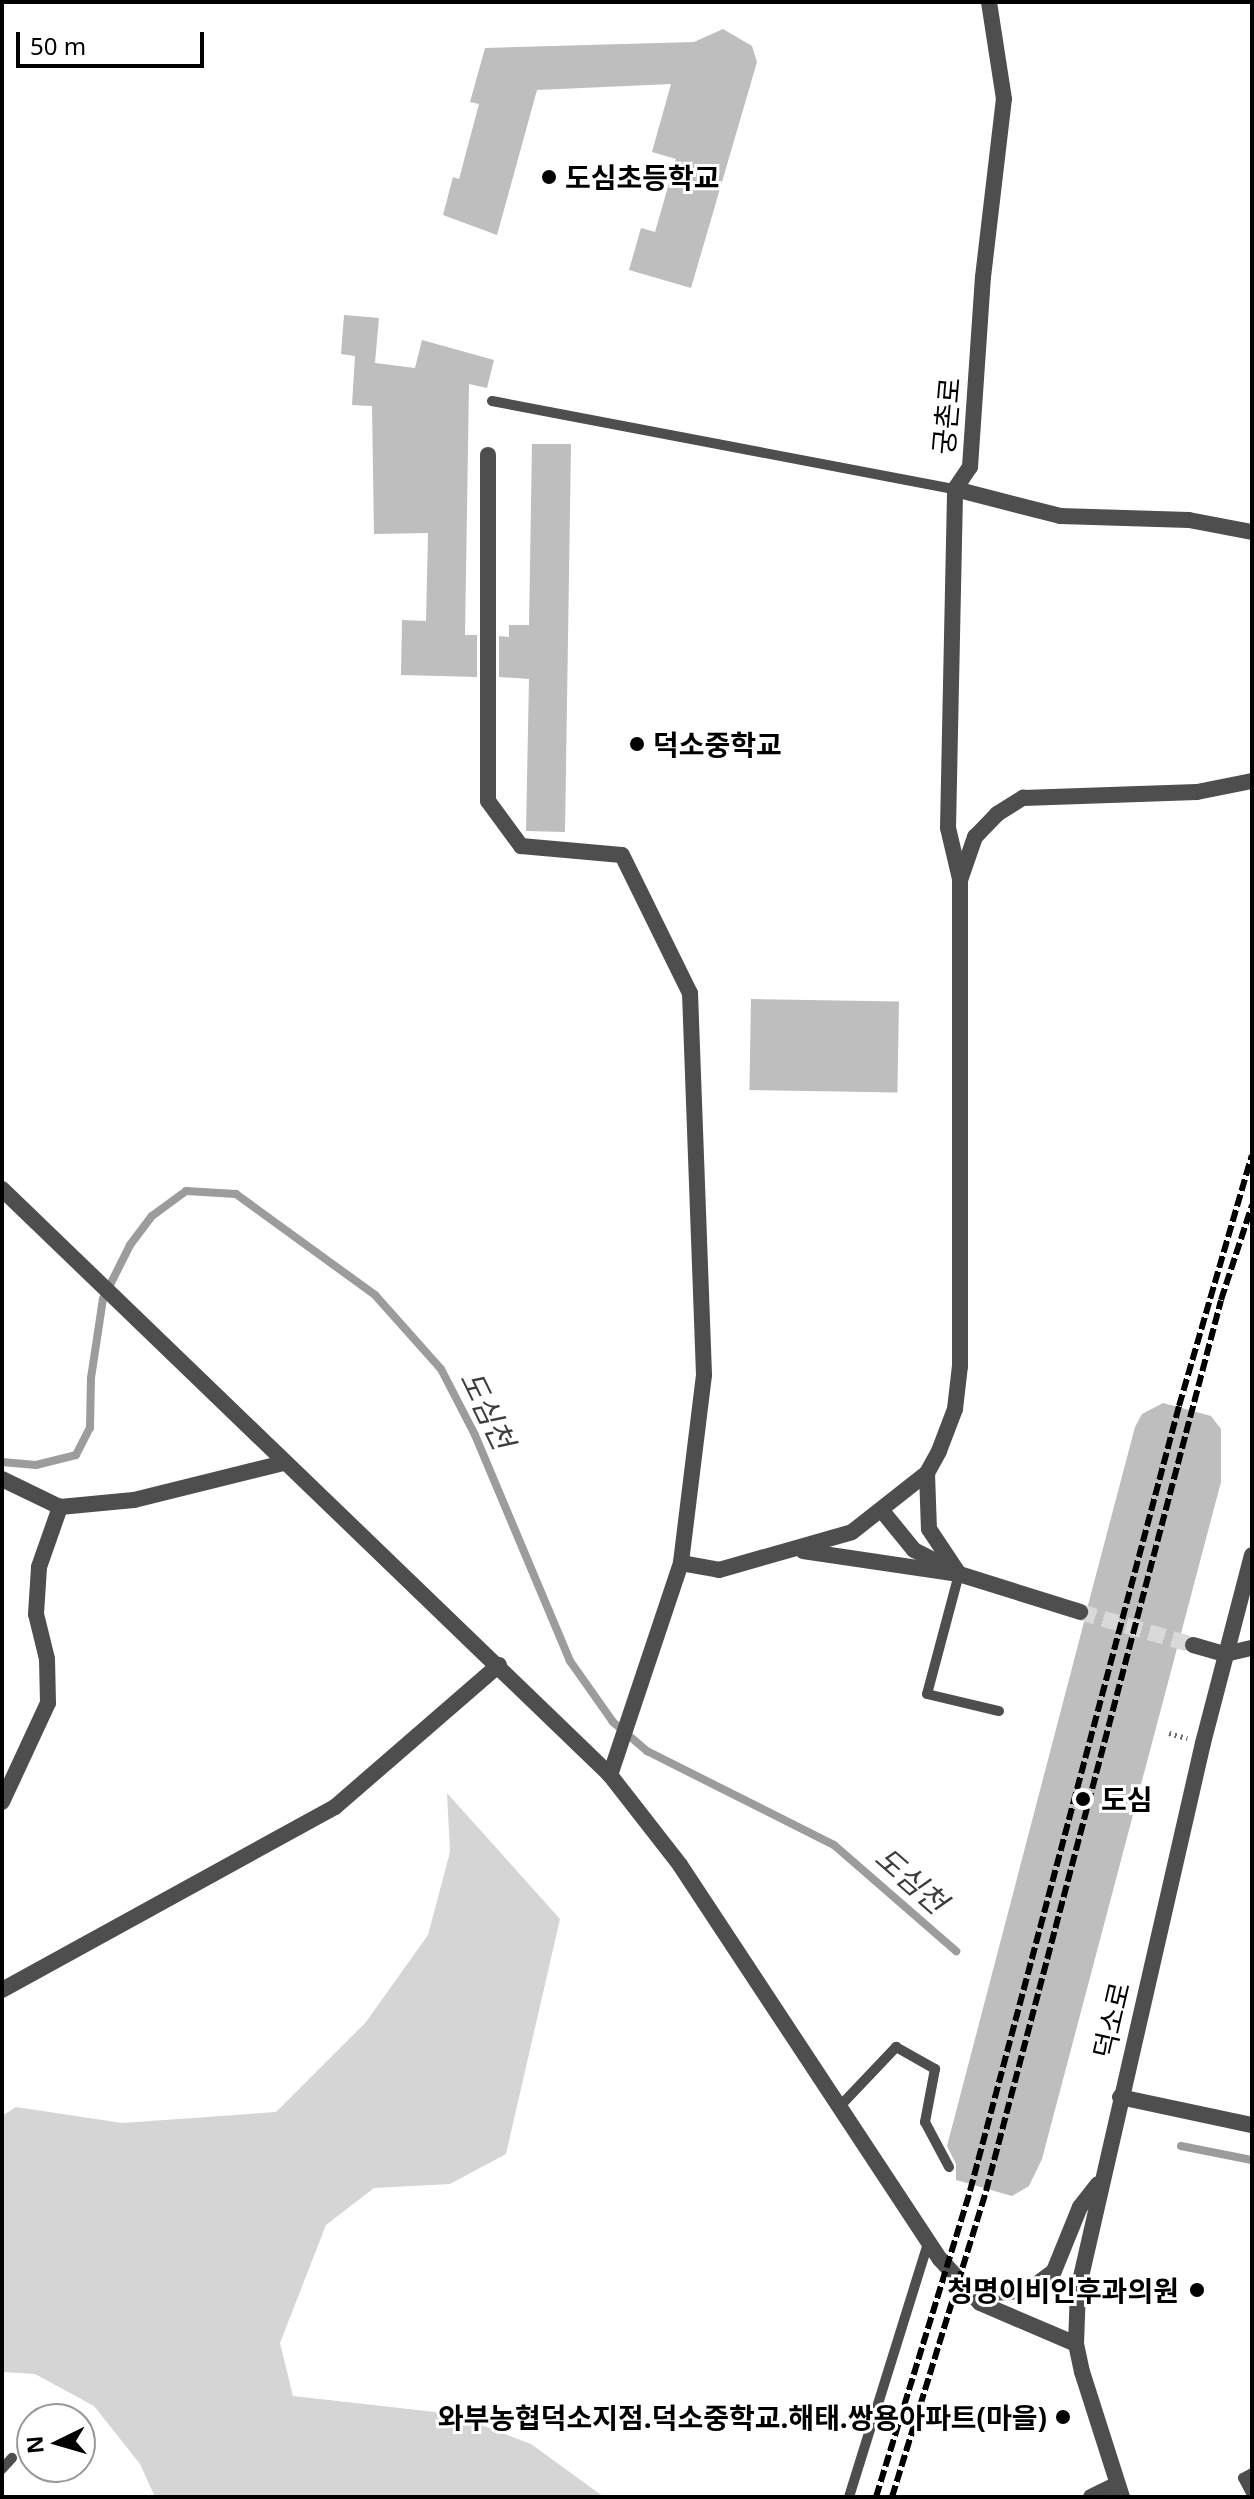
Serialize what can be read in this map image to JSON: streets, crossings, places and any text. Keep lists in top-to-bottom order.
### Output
{
  "streets": {
    "street": ["궁촌로", "덕소로"]
  },
  "water": ["도심천"],
  "places": [
    "도심초등학교",
    "덕소중학교",
    "도심",
    "청명이비인후과의원",
    "와부농협덕소지점.덕소중학교.해태.쌍용아파트(마을)"
  ],
  "scale_bar": "50 m",
  "north": "left"
}
